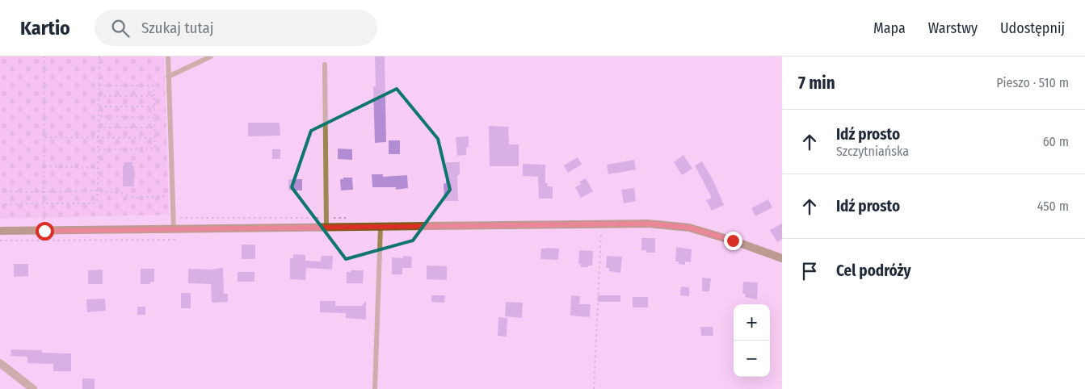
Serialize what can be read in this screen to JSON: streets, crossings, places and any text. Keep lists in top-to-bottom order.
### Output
{
  "page": {
    "header": "Kartio",
    "search": "Szukaj tutaj",
    "nav": ["Mapa", "Warstwy", "Udostępnij"],
    "heading": ["7 min", "Pieszo · 510 m"],
    "list": [
      ["Idź prosto", "Szczytniańska", "60 m"],
      ["Idź prosto", "450 m"],
      "Cel podróży"
    ],
    "map_buttons": ["+", "−"]
  }
}
